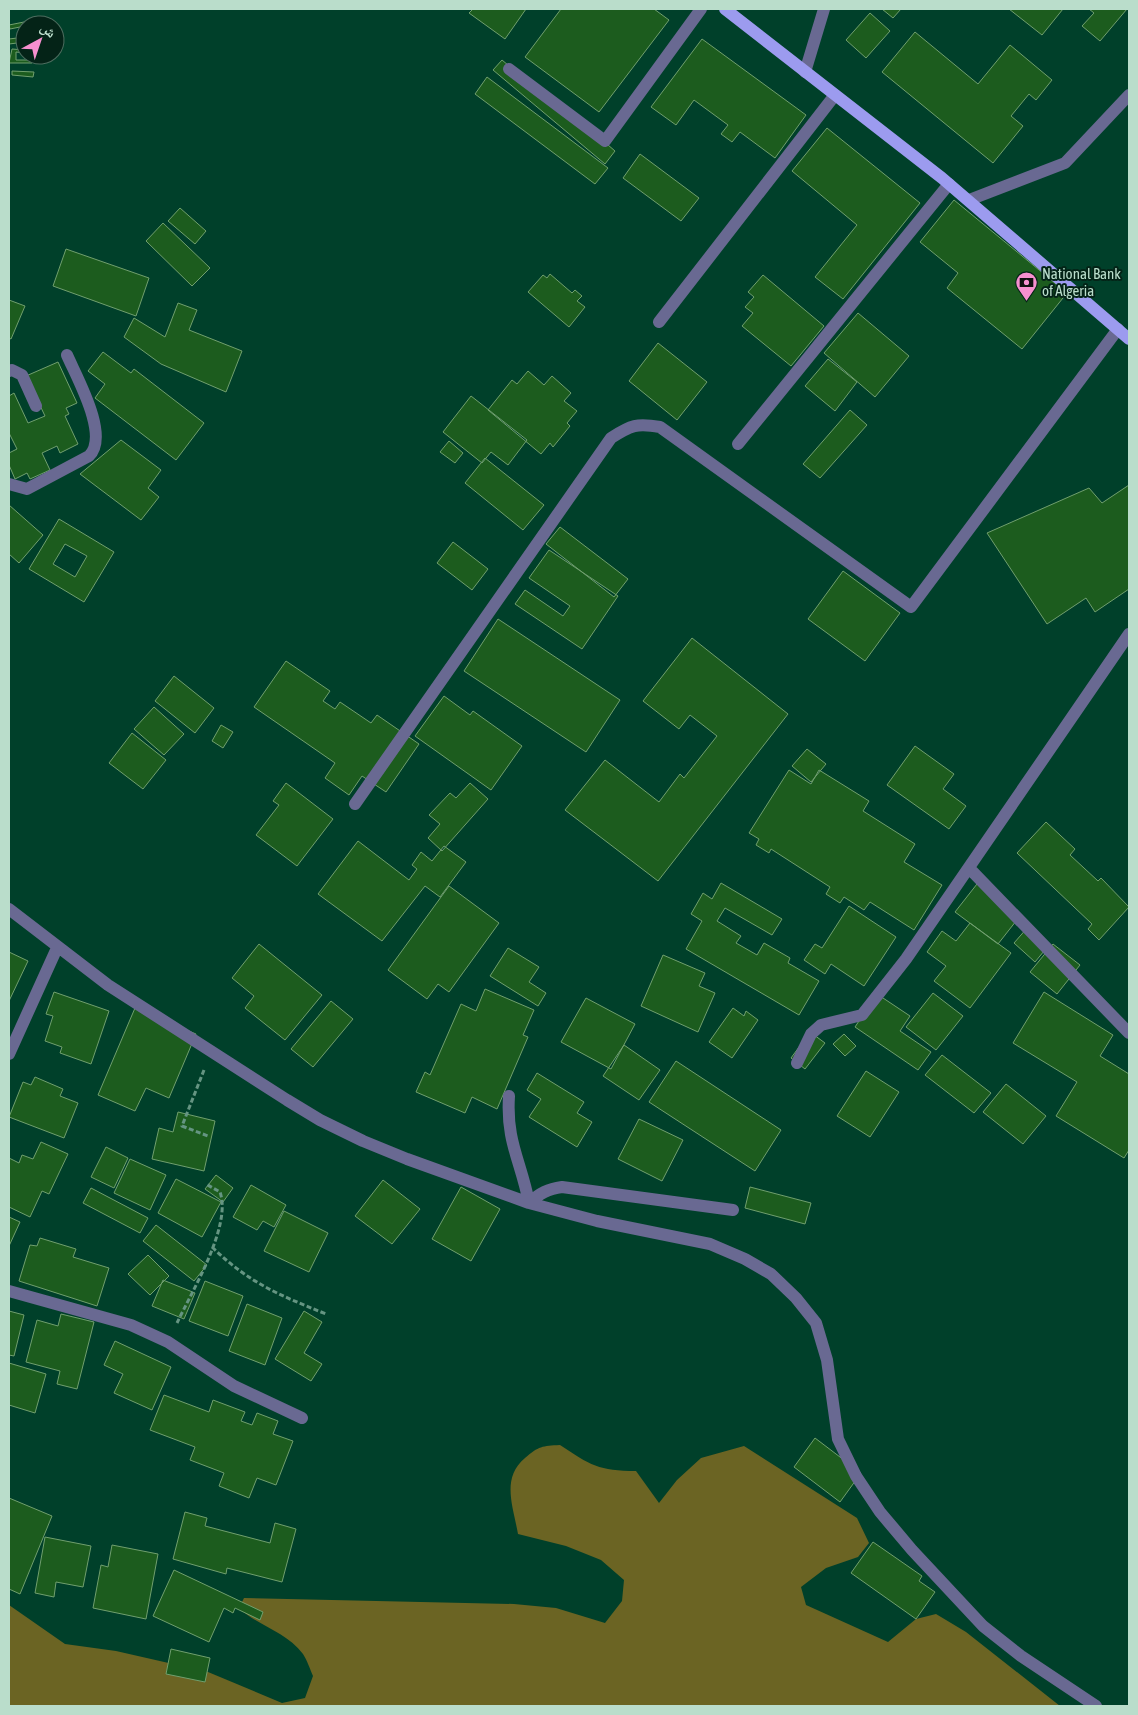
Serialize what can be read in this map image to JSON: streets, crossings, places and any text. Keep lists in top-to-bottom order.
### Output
{
  "places": {
    "bank": ["National Bank of Algeria"]
  },
  "north": "top right"
}
